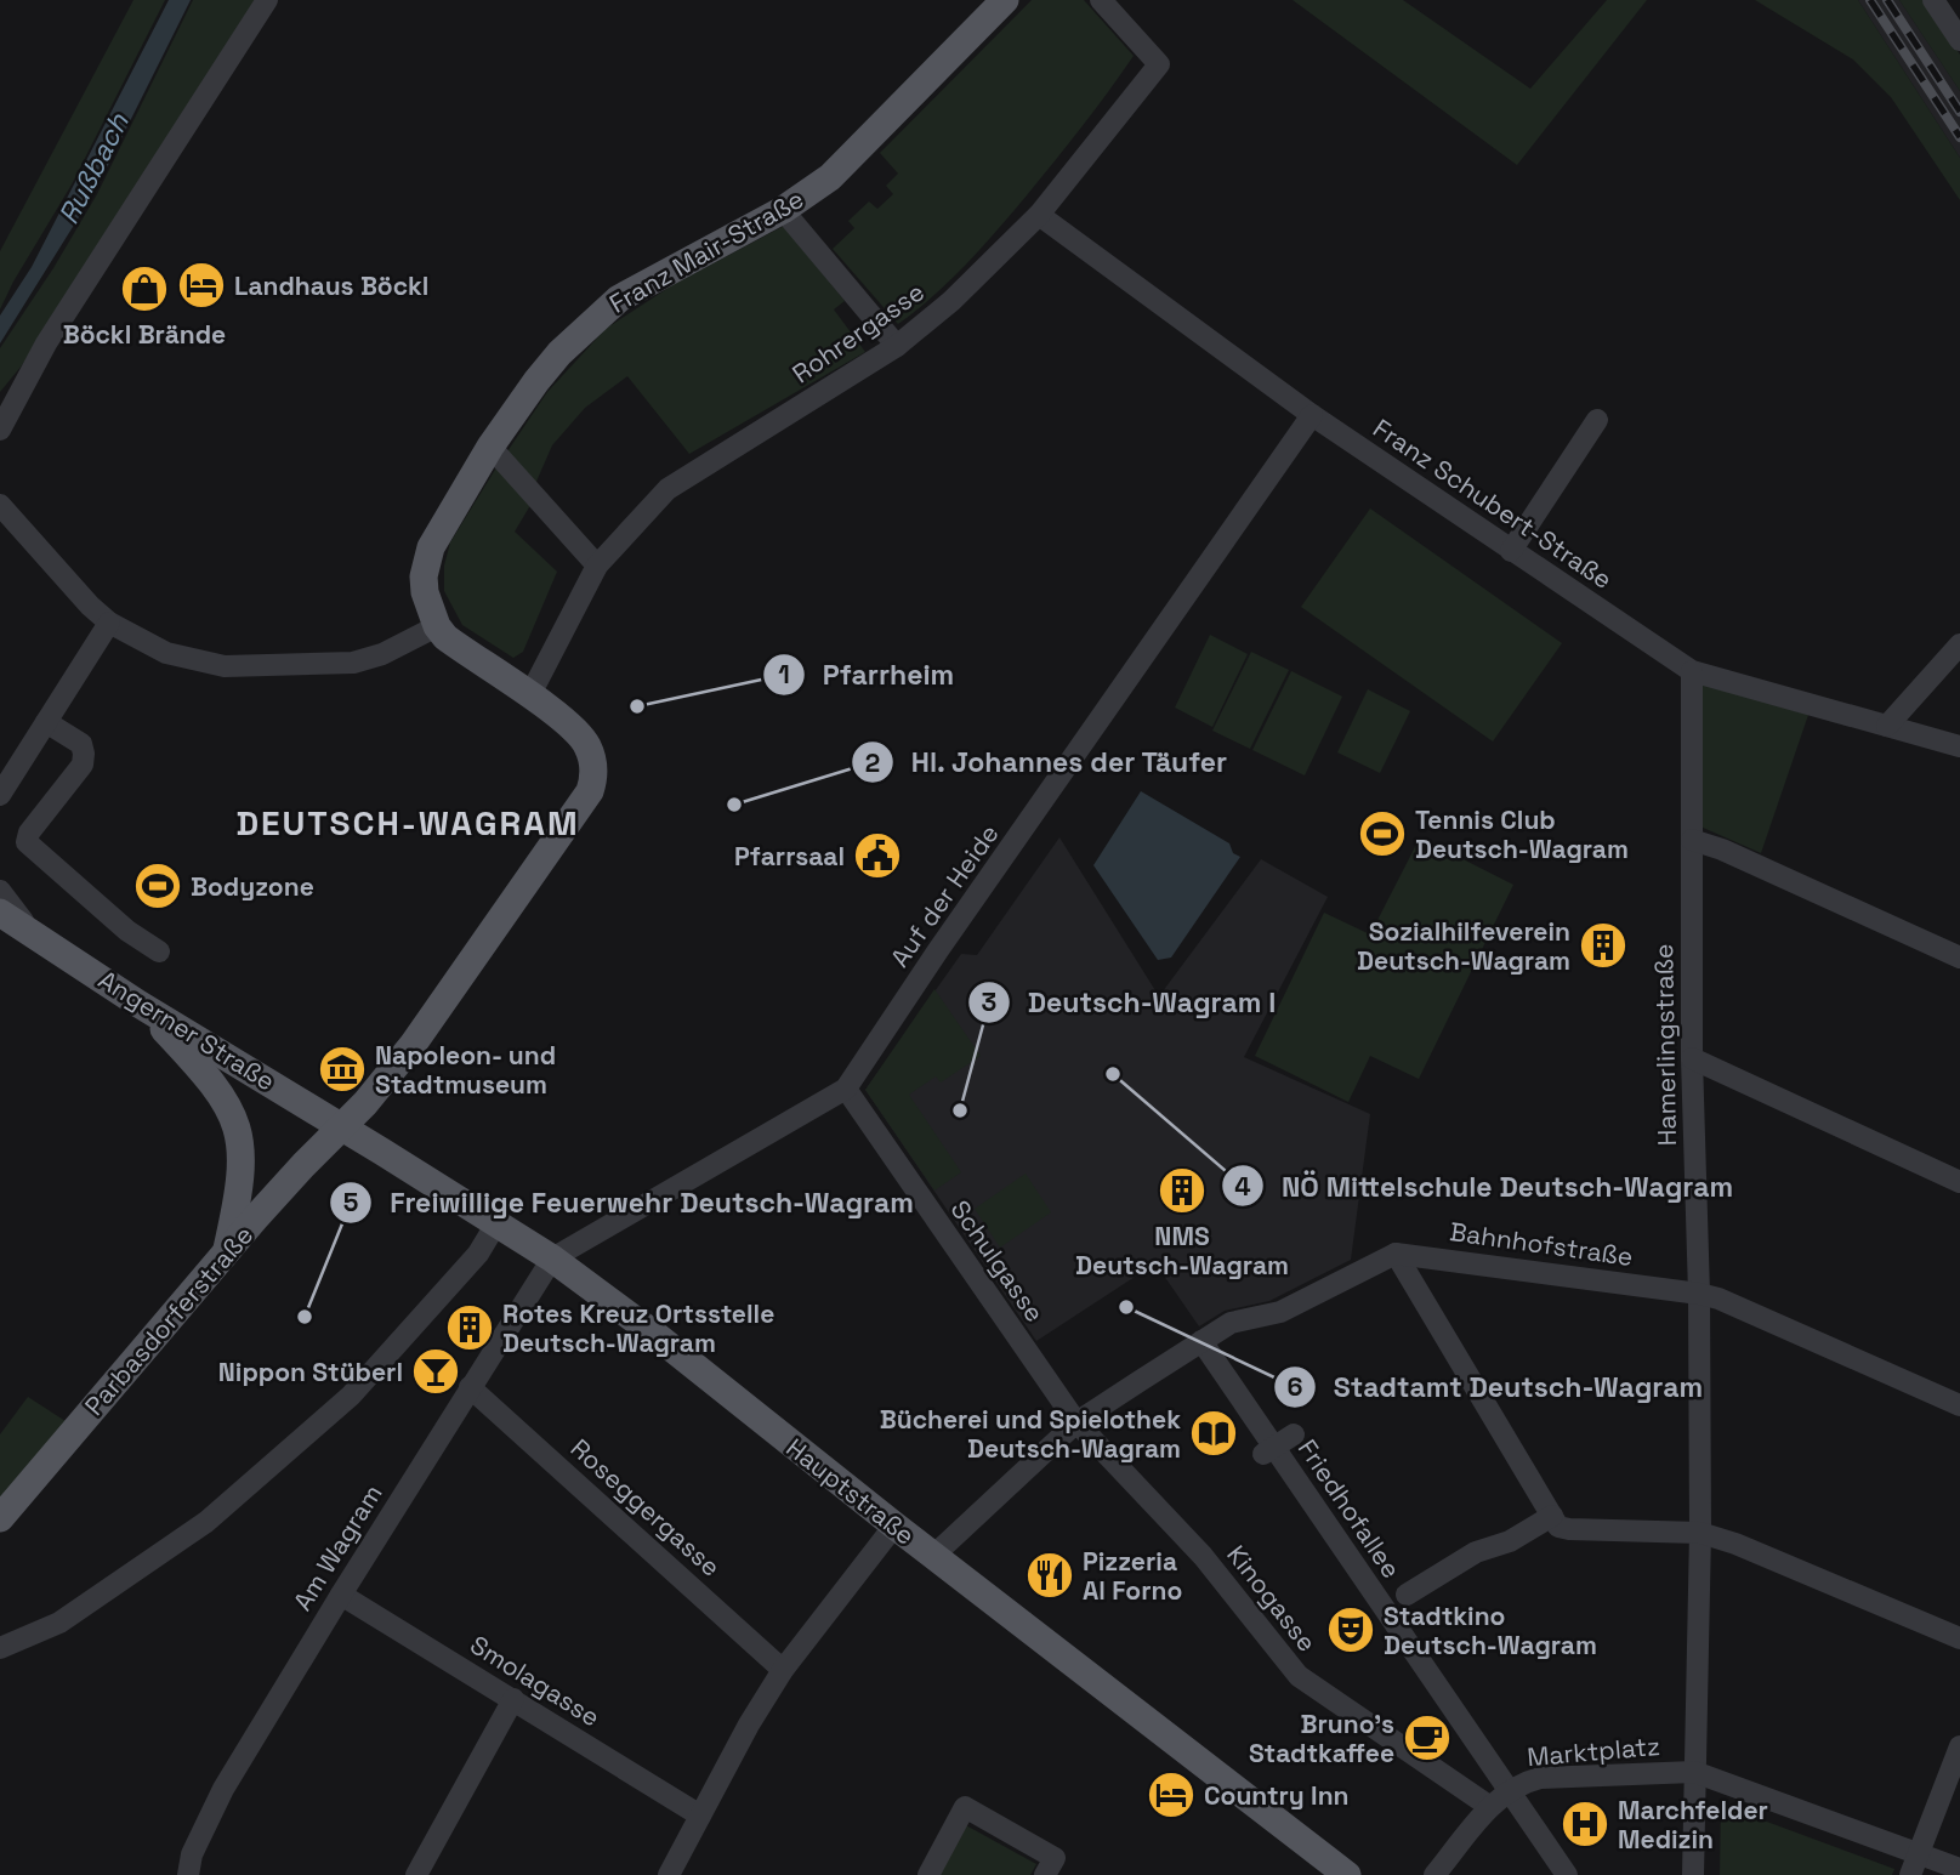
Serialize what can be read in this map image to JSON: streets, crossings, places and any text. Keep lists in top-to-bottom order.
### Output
{
  "streets": {
    "main road": [
      "Franz Mair-Straße",
      "Angerner Straße",
      "Parbasdorferstraße",
      "Hauptstraße"
    ],
    "street": [
      "Rohrergasse",
      "Franz Schubert-Straße",
      "Auf der Heide",
      "Hamerlingstraße",
      "Bahnhofstraße",
      "Schulgasse",
      "Roseggergasse",
      "Friedhofallee",
      "Am Wagram",
      "Kinogasse",
      "Smolagasse",
      "Marktplatz"
    ]
  },
  "crossings": [
    ["Franz Mair-Straße", "Parbasdorferstraße"],
    ["Rohrergasse", "Franz Schubert-Straße"],
    ["Rohrergasse", "Parbasdorferstraße"],
    ["Franz Schubert-Straße", "Auf der Heide"],
    ["Franz Schubert-Straße", "Hamerlingstraße"],
    ["Auf der Heide", "Schulgasse"],
    ["Auf der Heide", "Hauptstraße"],
    ["Auf der Heide", "Am Wagram"],
    ["Angerner Straße", "Parbasdorferstraße"],
    ["Angerner Straße", "Hauptstraße"],
    ["Hamerlingstraße", "Bahnhofstraße"],
    ["Hamerlingstraße", "Marktplatz"],
    ["Schulgasse", "Kinogasse"],
    ["Parbasdorferstraße", "Hauptstraße"],
    ["Hauptstraße", "Am Wagram"],
    ["Roseggergasse", "Am Wagram"],
    ["Friedhofallee", "Marktplatz"],
    ["Am Wagram", "Smolagasse"],
    ["Kinogasse", "Marktplatz"]
  ],
  "districts": ["DEUTSCH-WAGRAM"],
  "water": ["Rußbach"],
  "places": {
    "hotel": ["Landhaus Böckl", "Country Inn"],
    "shop": ["Böckl Brände"],
    "other": [
      "Pfarrheim",
      "Hl. Johannes der Täufer",
      "NÖ Mittelschule Deutsch-Wagram",
      "Deutsch-Wagram I",
      "Stadtamt Deutsch-Wagram",
      "Freiwillige Feuerwehr Deutsch-Wagram"
    ],
    "sports": ["Tennis Club Deutsch-Wagram", "Bodyzone"],
    "public building": ["Pfarrsaal"],
    "building": ["Sozialhilfeverein Deutsch-Wagram", "NMS Deutsch-Wagram", "Rotes Kreuz Ortsstelle Deutsch-Wagram"],
    "museum": ["Napoleon- und Stadtmuseum"],
    "bar": ["Nippon Stüberl"],
    "library": ["Bücherei und Spielothek Deutsch-Wagram"],
    "restaurant": ["Pizzeria Al Forno"],
    "theatre": ["Stadtkino Deutsch-Wagram"],
    "cafe": ["Bruno's Stadtkaffee"],
    "hospital": ["Marchfelder Medizin"]
  }
}
